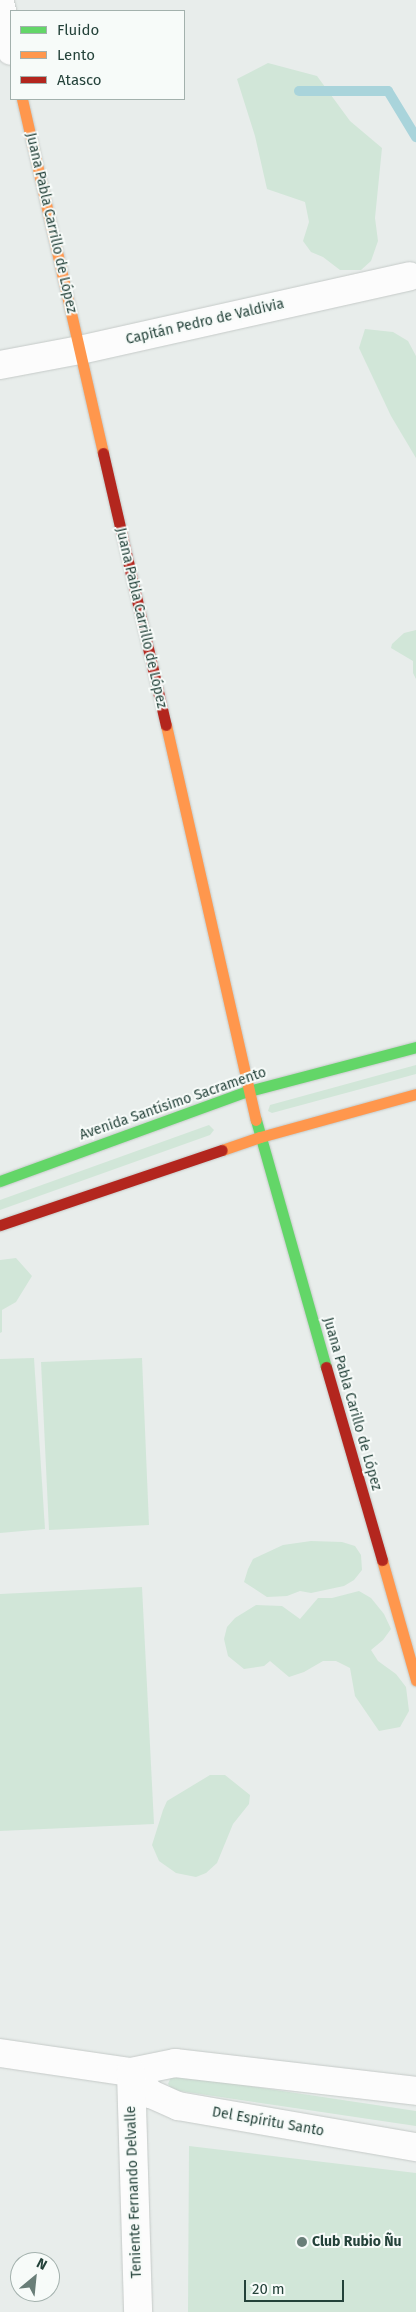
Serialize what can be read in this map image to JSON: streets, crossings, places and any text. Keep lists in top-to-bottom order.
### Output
{
  "streets": {
    "street": [
      "Juana Pabla Carrillo de López",
      "Capitán Pedro de Valdivia",
      "Avenida Santísimo Sacramento",
      "Juana Pabla Carillo de López",
      "Del Espíritu Santo",
      "Teniente Fernando Delvalle"
    ]
  },
  "crossings": [
    ["Juana Pabla Carrillo de López", "Capitán Pedro de Valdivia"],
    ["Juana Pabla Carrillo de López", "Avenida Santísimo Sacramento"],
    ["Juana Pabla Carrillo de López", "Juana Pabla Carillo de López"],
    ["Del Espíritu Santo", "Teniente Fernando Delvalle"]
  ],
  "places": ["Club Rubio Ñu"],
  "legend": ["Fluido", "Lento", "Atasco"],
  "scale_bar": "20 m",
  "north": "top right"
}
